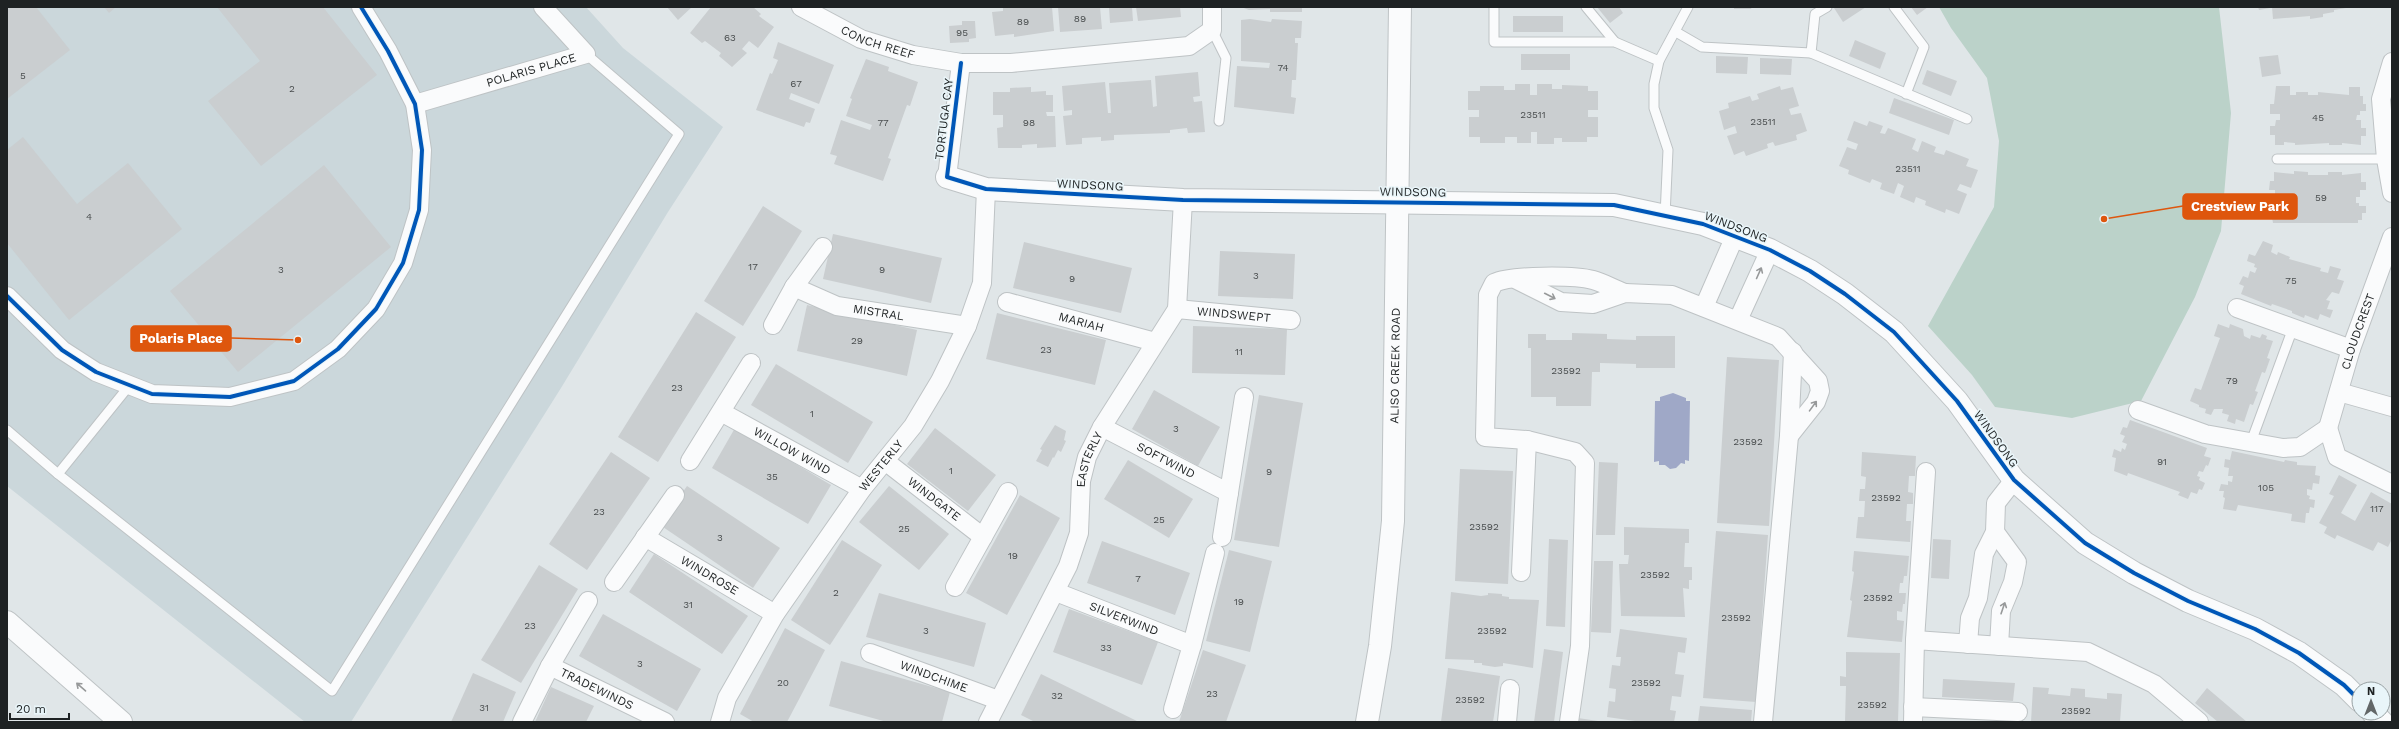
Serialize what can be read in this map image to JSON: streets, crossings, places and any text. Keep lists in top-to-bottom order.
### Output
{
  "streets": {
    "main road": ["WINDSONG", "ALISO CREEK ROAD"],
    "street": [
      "CONCH REEF",
      "POLARIS PLACE",
      "TORTUGA CAY",
      "MISTRAL",
      "WINDSWEPT",
      "MARIAH",
      "CLOUDCREST",
      "WILLOW WIND",
      "SOFTWIND",
      "EASTERLY",
      "WESTERLY",
      "WINDGATE",
      "WINDROSE",
      "SILVERWIND",
      "WINDCHIME",
      "TRADEWINDS"
    ]
  },
  "crossings": [
    ["CONCH REEF", "TORTUGA CAY"],
    ["TORTUGA CAY", "WINDSONG"],
    ["WINDSONG", "ALISO CREEK ROAD"],
    ["WINDSONG", "WESTERLY"],
    ["MISTRAL", "WESTERLY"],
    ["WINDSWEPT", "EASTERLY"],
    ["MARIAH", "EASTERLY"],
    ["WILLOW WIND", "WESTERLY"],
    ["SOFTWIND", "EASTERLY"],
    ["EASTERLY", "SILVERWIND"],
    ["EASTERLY", "WINDCHIME"],
    ["WESTERLY", "WINDGATE"],
    ["WESTERLY", "WINDROSE"]
  ],
  "places": ["Crestview Park", "Polaris Place"],
  "house_numbers": [
    "89",
    "89",
    "95",
    "63",
    "74",
    "5",
    "67",
    "2",
    "23511",
    "45",
    "23511",
    "77",
    "98",
    "23511",
    "59",
    "4",
    "17",
    "3",
    "9",
    "3",
    "9",
    "75",
    "29",
    "23",
    "11",
    "23592",
    "79",
    "23",
    "1",
    "3",
    "23592",
    "91",
    "1",
    "9",
    "35",
    "105",
    "23592",
    "117",
    "23",
    "25",
    "23592",
    "25",
    "3",
    "19",
    "23592",
    "7",
    "2",
    "23592",
    "19",
    "31",
    "23592",
    "23",
    "3",
    "23592",
    "33",
    "3",
    "20",
    "23592",
    "23",
    "32",
    "23592",
    "23592",
    "31",
    "23592"
  ],
  "scale_bar": "20 m",
  "north": "top"
}
